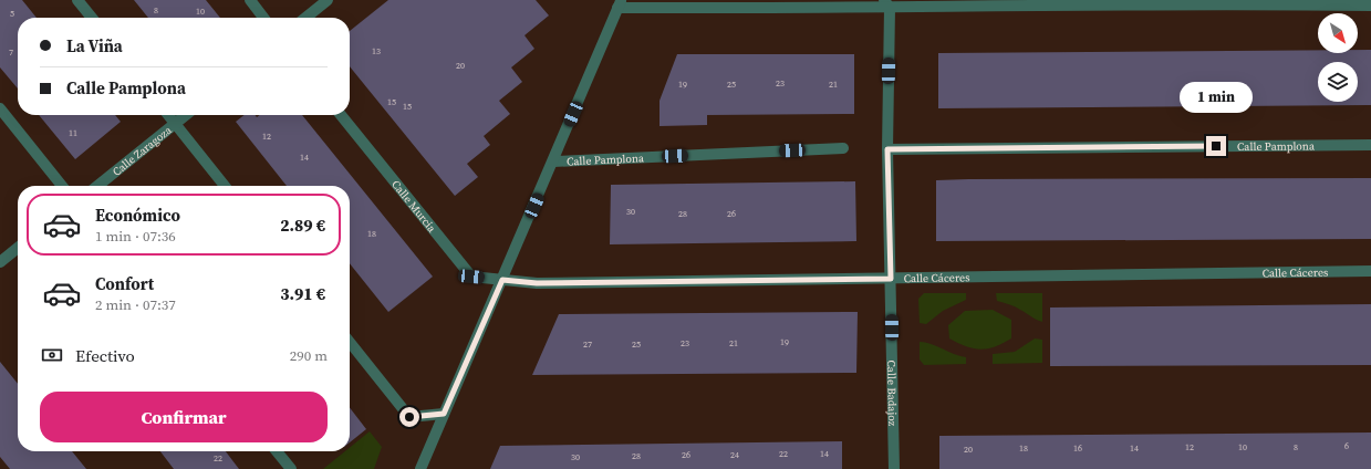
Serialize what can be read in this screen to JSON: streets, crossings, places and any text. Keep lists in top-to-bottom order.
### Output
{
  "streets": {
    "street": [
      "Calle Pamplona",
      "Calle Zaragoza",
      "Calle Murcia",
      "Calle Cáceres",
      "Calle Badajoz"
    ]
  },
  "crossings": [
    ["Calle Pamplona", "Calle Badajoz"],
    ["Calle Murcia", "Calle Cáceres"],
    ["Calle Cáceres", "Calle Badajoz"]
  ],
  "house_numbers": [
    "8",
    "10",
    "5",
    "13",
    "7",
    "20",
    "23",
    "19",
    "25",
    "21",
    "15",
    "15",
    "11",
    "12",
    "14",
    "30",
    "28",
    "26",
    "18",
    "19",
    "23",
    "21",
    "27",
    "25",
    "6",
    "12",
    "10",
    "8",
    "18",
    "16",
    "14",
    "20",
    "22",
    "14",
    "26",
    "24",
    "28",
    "30",
    "22"
  ],
  "north": "bottom right",
  "page": {
    "banner": ["La Viña", "Calle Pamplona"],
    "bubble": "1 min",
    "list": [
      {
        "name": "Económico",
        "note": "1 min · 07:36",
        "value": "2.89 €"
      },
      {
        "name": "Confort",
        "note": "2 min · 07:37",
        "value": "3.91 €"
      }
    ],
    "pay": ["Efectivo", "290 m"],
    "buttons": "Confirmar"
  }
}
